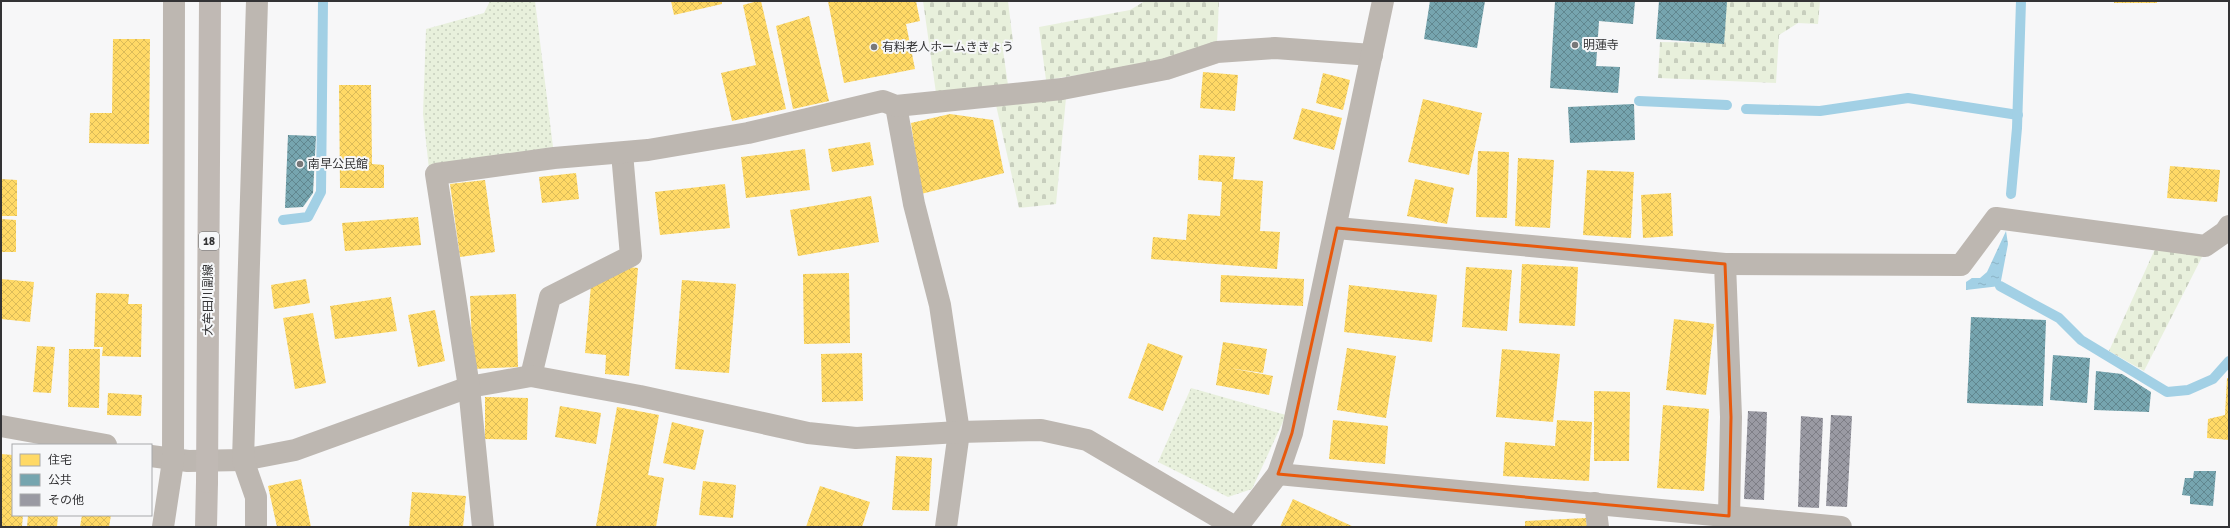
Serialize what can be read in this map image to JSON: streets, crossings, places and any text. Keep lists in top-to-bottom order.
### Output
{
  "streets": {
    "main road": ["18", "大牟田川副線"]
  },
  "places": ["明蓮寺", "有料老人ホームききょう", "南早公民館"],
  "legend": ["住宅", "公共", "その他"]
}
